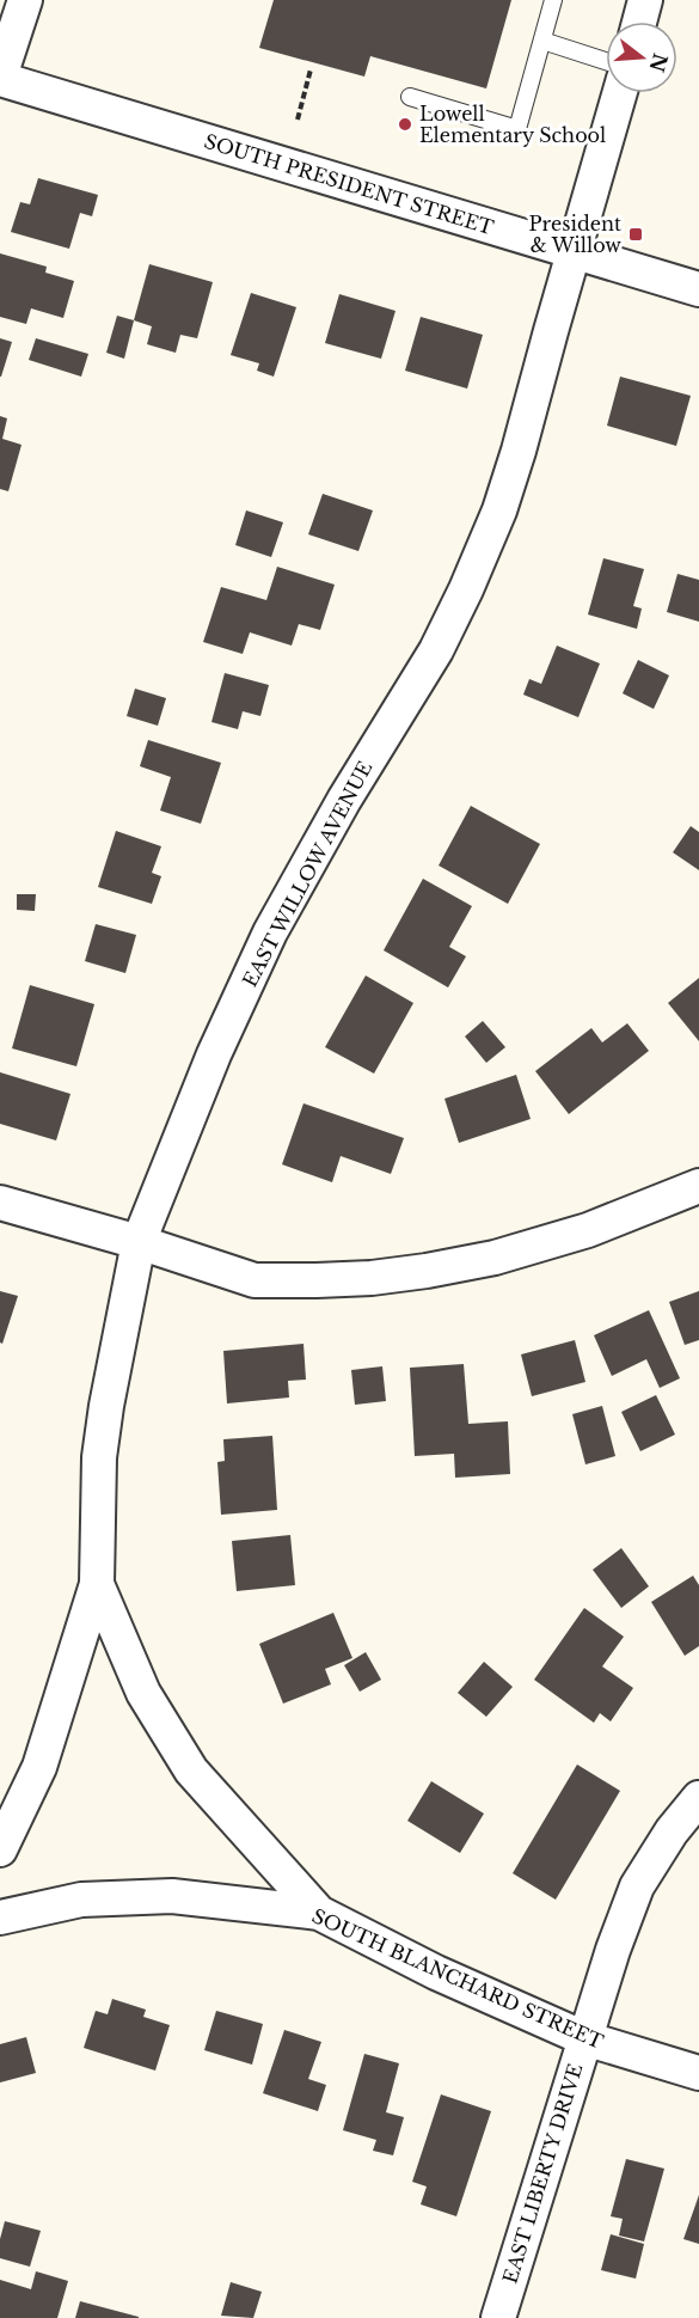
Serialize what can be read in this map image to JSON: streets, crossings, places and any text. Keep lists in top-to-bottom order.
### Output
{
  "streets": {
    "street": [
      "SOUTH PRESIDENT STREET",
      "EAST WILLOW AVENUE",
      "SOUTH BLANCHARD STREET",
      "EAST LIBERTY DRIVE"
    ]
  },
  "crossings": [
    ["SOUTH PRESIDENT STREET", "EAST WILLOW AVENUE"],
    ["SOUTH BLANCHARD STREET", "EAST LIBERTY DRIVE"]
  ],
  "places": {
    "other": ["Lowell Elementary School"],
    "transit": ["President & Willow"]
  },
  "north": "right"
}
